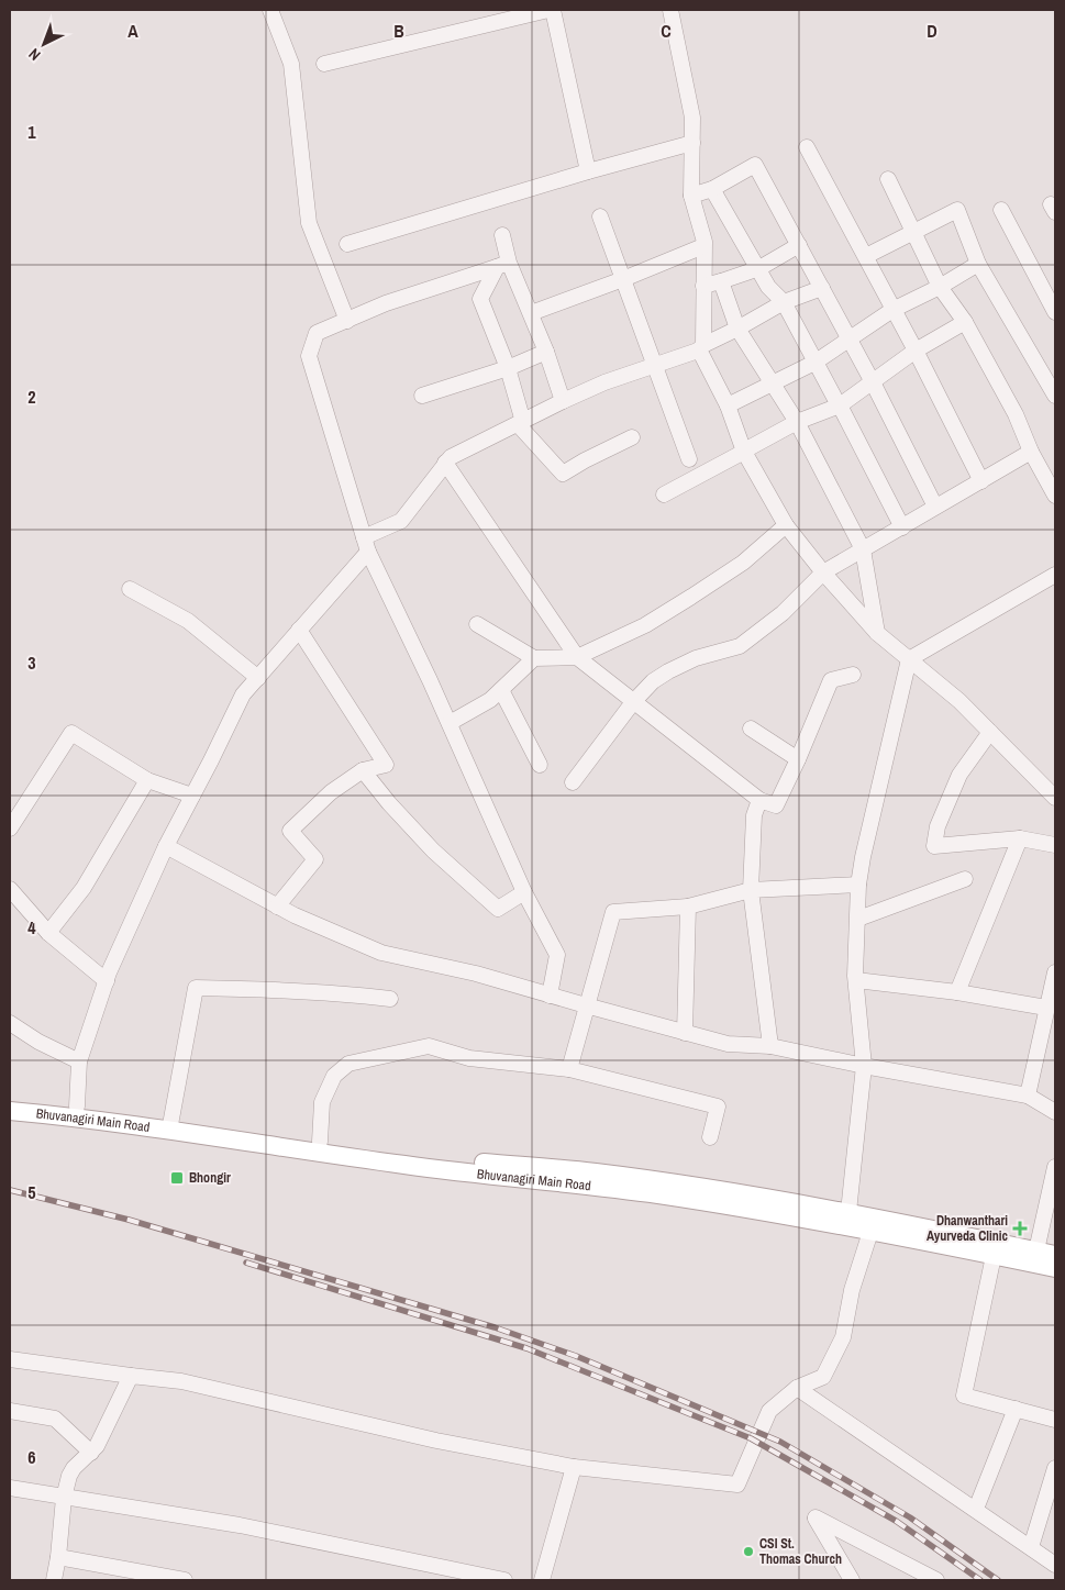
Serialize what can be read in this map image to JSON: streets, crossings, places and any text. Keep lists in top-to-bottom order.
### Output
{
  "streets": {
    "main road": ["Bhuvanagiri Main Road"]
  },
  "places": {
    "transit": ["Bhongir"],
    "health": ["Dhanwanthari Ayurveda Clinic"],
    "other": ["CSI St. Thomas Church"]
  },
  "north": "bottom left",
  "grid": {
    "columns": [
      "A",
      "B",
      "C",
      "D"
    ],
    "rows": [
      "1",
      "2",
      "3",
      "4",
      "5",
      "6"
    ]
  }
}
